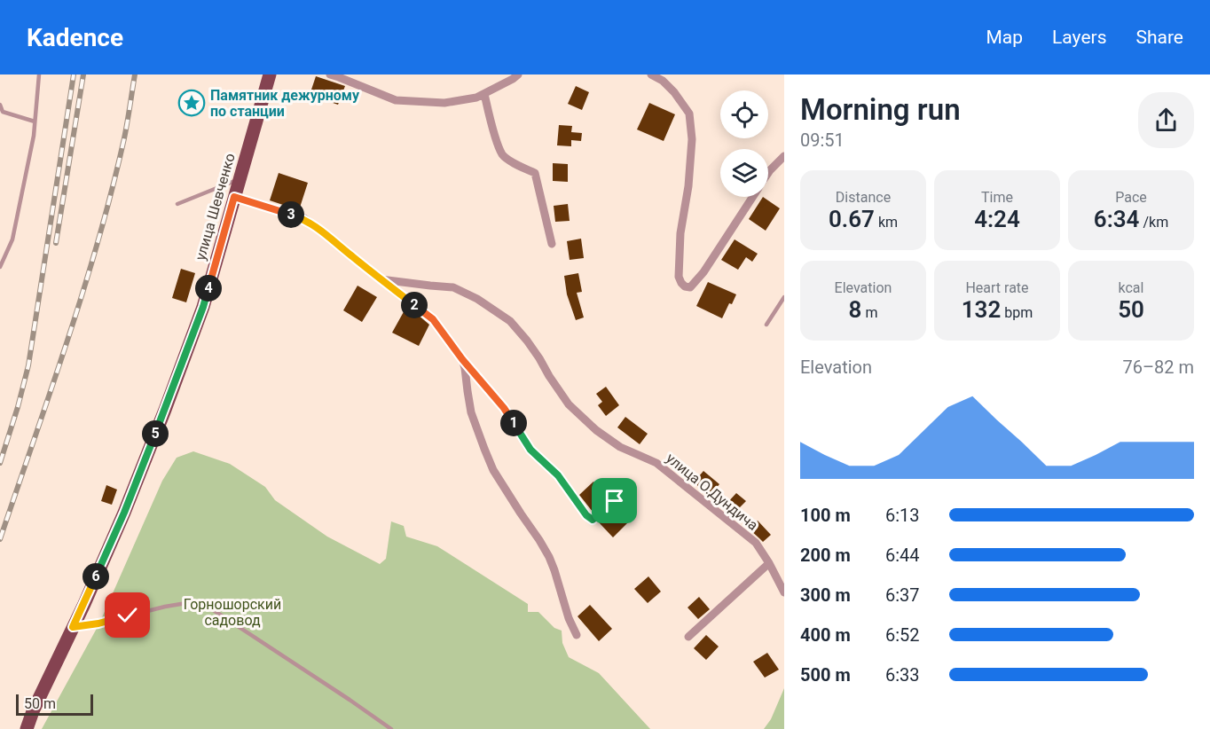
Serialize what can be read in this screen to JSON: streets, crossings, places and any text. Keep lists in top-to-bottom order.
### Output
{
  "streets": {
    "main road": ["улица Шевченко"],
    "street": ["улица О.Дундича"]
  },
  "parks": ["Горношорский садовод"],
  "places": {
    "place": ["Памятник дежурному по станции"]
  },
  "scale_bar": "50 m",
  "page": {
    "header": "Kadence",
    "nav": ["Map", "Layers", "Share"],
    "heading": ["Morning run", "09:51"],
    "stats": [
      ["Distance", "0.67 km"],
      ["Time", "4:24"],
      ["Pace", "6:34 /km"],
      ["Elevation", "8 m"],
      ["Heart rate", "132 bpm"],
      ["kcal", "50"]
    ],
    "pins": [
      "3",
      "4",
      "2",
      "1",
      "5",
      "6"
    ],
    "chart": ["Elevation", "76–82 m"],
    "list": [
      {
        "name": "100 m",
        "note": "6:13"
      },
      {
        "name": "200 m",
        "note": "6:44"
      },
      {
        "name": "300 m",
        "note": "6:37"
      },
      {
        "name": "400 m",
        "note": "6:52"
      },
      {
        "name": "500 m",
        "note": "6:33"
      }
    ],
    "scale": "50 m"
  }
}
